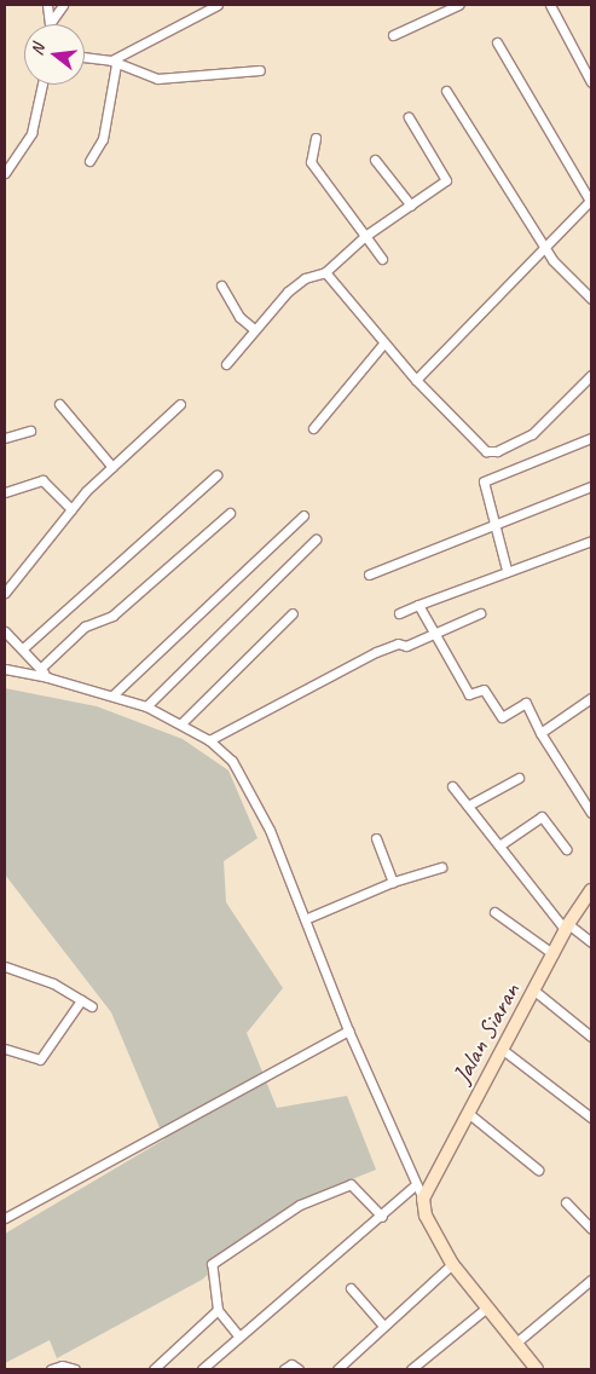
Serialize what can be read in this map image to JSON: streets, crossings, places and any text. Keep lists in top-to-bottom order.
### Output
{
  "streets": {
    "street": ["Jalan Siaran"]
  },
  "north": "left"
}
